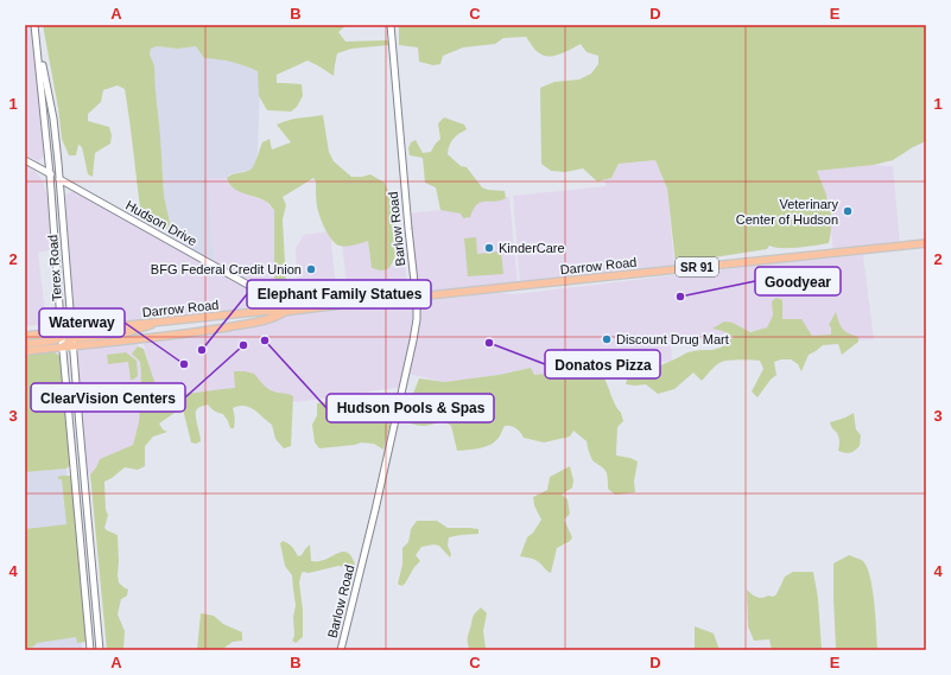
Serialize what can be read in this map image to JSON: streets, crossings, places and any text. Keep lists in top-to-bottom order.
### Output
{
  "streets": {
    "main road": ["Darrow Road", "SR 91"],
    "street": ["Hudson Drive", "Barlow Road", "Terex Road"]
  },
  "crossings": [
    ["Hudson Drive", "Darrow Road"],
    ["Hudson Drive", "Terex Road"],
    ["Barlow Road", "Darrow Road"],
    ["Darrow Road", "Terex Road"]
  ],
  "places": [
    "Veterinary Center of Hudson",
    "KinderCare",
    "BFG Federal Credit Union",
    "Goodyear",
    "Discount Drug Mart",
    "Hudson Pools & Spas",
    "Donatos Pizza",
    "ClearVision Centers",
    "Elephant Family Statues",
    "Waterway"
  ],
  "grid": {
    "columns": [
      "A",
      "B",
      "C",
      "D",
      "E"
    ],
    "rows": [
      "1",
      "2",
      "3",
      "4"
    ]
  }
}
